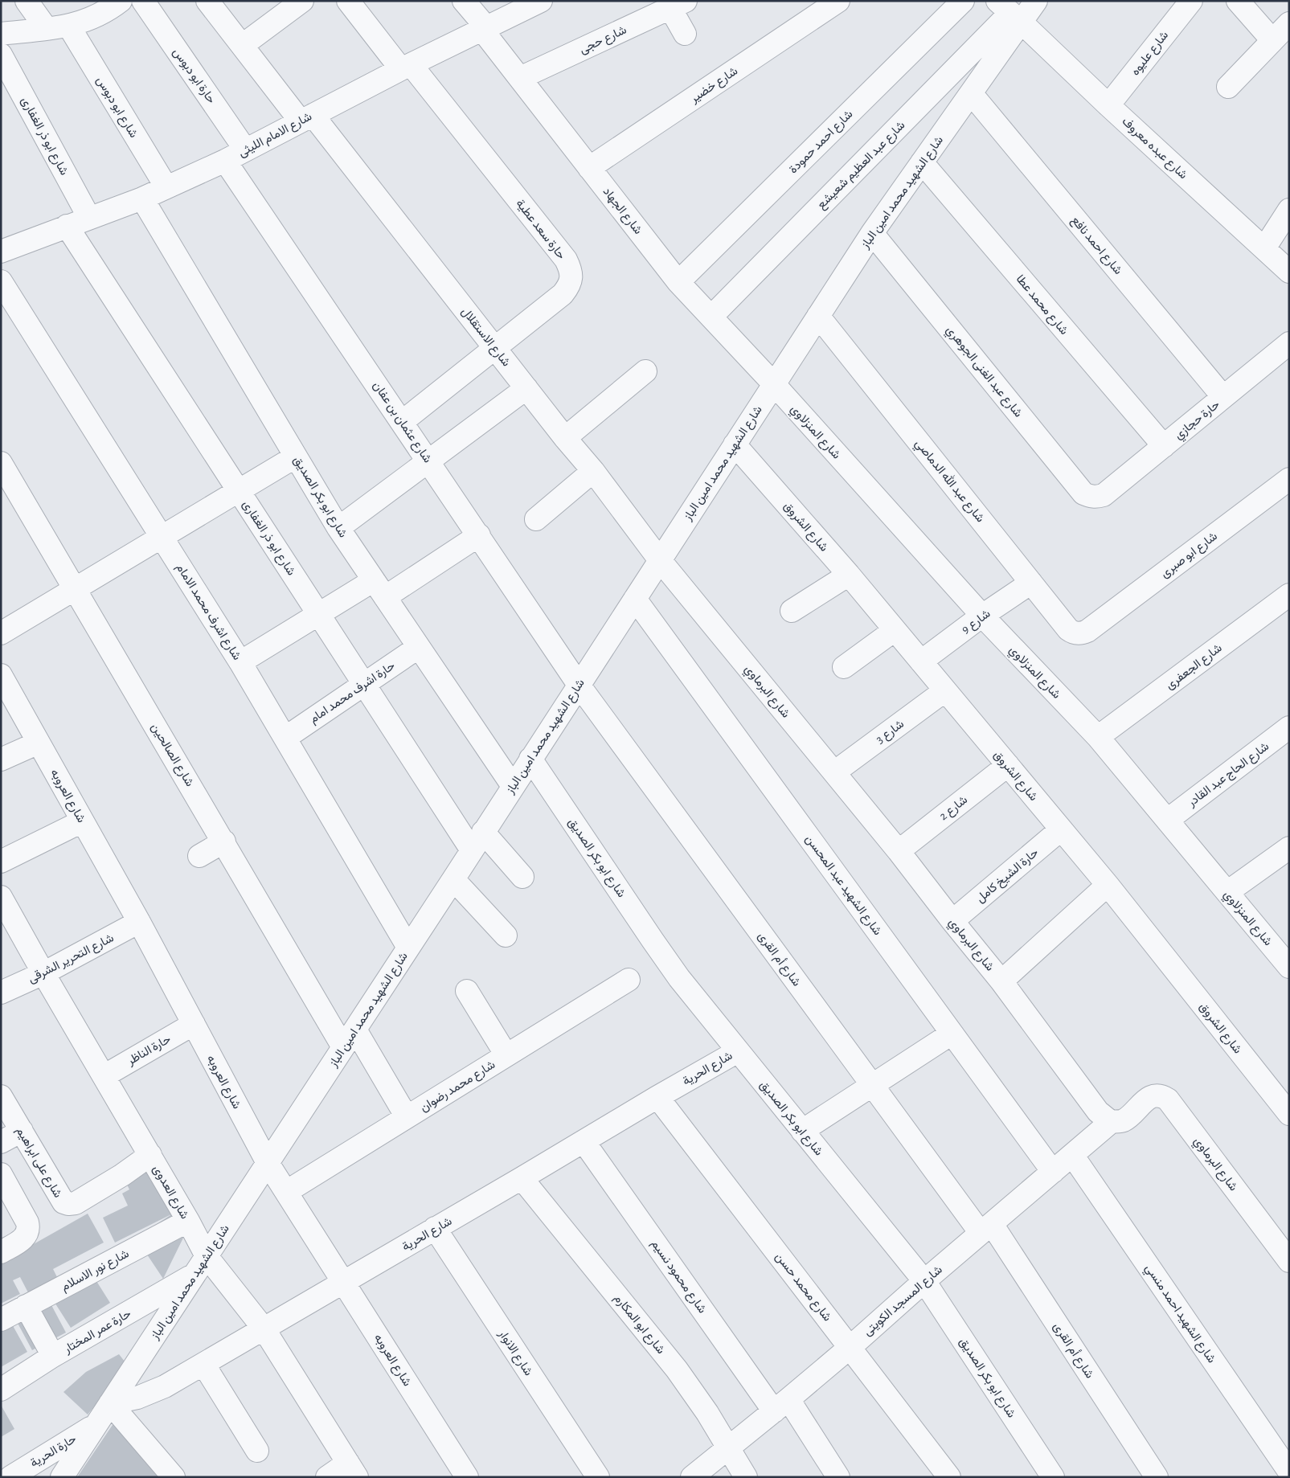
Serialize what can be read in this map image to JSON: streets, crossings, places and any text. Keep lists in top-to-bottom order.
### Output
{
  "streets": {
    "street": [
      "شارع حجى",
      "شارع عليوه",
      "حارة ابو دبوس",
      "شارع خضير",
      "شارع ابو دبوس",
      "شارع الامام الليثى",
      "شارع ابو ذر الغفارى",
      "شارع احمد حمودة",
      "شارع عبده معروف",
      "شارع عبد العظيم شعيشع",
      "شارع الشهيد محمد امين الباز",
      "شارع الجهاد",
      "حارة سعد عطية",
      "شارع احمد نافع",
      "شارع محمد عطا",
      "شارع الاستقلال",
      "شارع عبد الغنى الجوهري",
      "حارة حجازي",
      "شارع عثمان بن عفان",
      "شارع المنزلاوي",
      "شارع عبد الله الدماصي",
      "شارع ابو بكر الصديق",
      "شارع الشروق",
      "شارع ابو صبرى",
      "شارع اشرف محمد الامام",
      "شارع 9",
      "شارع الجعفرى",
      "شارع البرماوي",
      "حارة اشرف محمد امام",
      "شارع 3",
      "شارع الصالحين",
      "شارع الحاج عبد القادر",
      "شارع العروبه",
      "شارع 2",
      "حارة الشيخ كامل",
      "شارع الشهيد عبد المحسن",
      "شارع التحرير الشرقى",
      "شارع أم القرى",
      "حارة الناظر",
      "شارع الحرية",
      "شارع محمد رضوان",
      "شارع على ابراهيم",
      "شارع العدوى",
      "شارع نور الاسلام",
      "شارع محمود نسيم",
      "شارع محمد حسن",
      "شارع المسجد الكويتى",
      "شارع الشهيد احمد منسي",
      "شارع ابو المكارم",
      "حارة عمر المختار",
      "شارع الانوار",
      "حارة الحرية"
    ]
  },
  "crossings": [
    ["شارع حجى", "شارع الجهاد"],
    ["شارع عليوه", "شارع عبده معروف"],
    ["حارة ابو دبوس", "شارع الامام الليثى"],
    ["شارع خضير", "شارع الجهاد"],
    ["شارع ابو دبوس", "شارع الامام الليثى"],
    ["شارع الامام الليثى", "شارع ابو ذر الغفارى"],
    ["شارع الامام الليثى", "شارع الجهاد"],
    ["شارع الامام الليثى", "حارة سعد عطية"],
    ["شارع الامام الليثى", "شارع الاستقلال"],
    ["شارع الامام الليثى", "شارع عثمان بن عفان"],
    ["شارع الامام الليثى", "شارع ابو بكر الصديق"],
    ["شارع ابو ذر الغفارى", "شارع الشهيد محمد امين الباز"],
    ["شارع ابو ذر الغفارى", "حارة اشرف محمد امام"],
    ["شارع احمد حمودة", "شارع الجهاد"],
    ["شارع عبده معروف", "شارع عبد العظيم شعيشع"],
    ["شارع عبده معروف", "شارع الشهيد محمد امين الباز"],
    ["شارع عبد العظيم شعيشع", "شارع الشهيد محمد امين الباز"],
    ["شارع عبد العظيم شعيشع", "شارع الجهاد"],
    ["شارع الشهيد محمد امين الباز", "شارع الجهاد"],
    ["شارع الشهيد محمد امين الباز", "شارع احمد نافع"],
    ["شارع الشهيد محمد امين الباز", "شارع محمد عطا"],
    ["شارع الشهيد محمد امين الباز", "شارع الاستقلال"],
    ["شارع الشهيد محمد امين الباز", "شارع عبد الغنى الجوهري"],
    ["شارع الشهيد محمد امين الباز", "شارع عثمان بن عفان"],
    ["شارع الشهيد محمد امين الباز", "شارع المنزلاوي"],
    ["شارع الشهيد محمد امين الباز", "شارع عبد الله الدماصي"],
    ["شارع الشهيد محمد امين الباز", "شارع ابو بكر الصديق"],
    ["شارع الشهيد محمد امين الباز", "شارع الشروق"],
    ["شارع الشهيد محمد امين الباز", "شارع اشرف محمد الامام"],
    ["شارع الشهيد محمد امين الباز", "شارع البرماوي"],
    ["شارع الشهيد محمد امين الباز", "شارع الصالحين"],
    ["شارع الشهيد محمد امين الباز", "شارع العروبه"],
    ["شارع الشهيد محمد امين الباز", "شارع الشهيد عبد المحسن"],
    ["شارع الشهيد محمد امين الباز", "شارع أم القرى"],
    ["شارع الشهيد محمد امين الباز", "شارع الحرية"],
    ["شارع الشهيد محمد امين الباز", "شارع العدوى"],
    ["شارع الشهيد محمد امين الباز", "حارة عمر المختار"],
    ["شارع الشهيد محمد امين الباز", "حارة الحرية"],
    ["شارع الجهاد", "شارع المنزلاوي"],
    ["حارة سعد عطية", "شارع الاستقلال"],
    ["حارة سعد عطية", "شارع عثمان بن عفان"],
    ["شارع احمد نافع", "حارة حجازي"],
    ["شارع محمد عطا", "حارة حجازي"],
    ["شارع الاستقلال", "شارع البرماوي"],
    ["شارع عبد الغنى الجوهري", "حارة حجازي"],
    ["شارع عثمان بن عفان", "شارع أم القرى"],
    ["شارع المنزلاوي", "شارع 9"],
    ["شارع المنزلاوي", "شارع الجعفرى"],
    ["شارع المنزلاوي", "شارع الحاج عبد القادر"],
    ["شارع عبد الله الدماصي", "شارع ابو صبرى"],
    ["شارع عبد الله الدماصي", "شارع 9"],
    ["شارع ابو بكر الصديق", "حارة اشرف محمد امام"],
    ["شارع ابو بكر الصديق", "شارع الحرية"],
    ["شارع ابو بكر الصديق", "شارع المسجد الكويتى"],
    ["شارع الشروق", "شارع 9"],
    ["شارع الشروق", "شارع 3"],
    ["شارع الشروق", "شارع 2"],
    ["شارع الشروق", "حارة الشيخ كامل"],
    ["شارع اشرف محمد الامام", "حارة اشرف محمد امام"],
    ["شارع البرماوي", "شارع 3"],
    ["شارع البرماوي", "شارع 2"],
    ["شارع البرماوي", "حارة الشيخ كامل"],
    ["شارع البرماوي", "شارع المسجد الكويتى"],
    ["شارع الصالحين", "شارع محمد رضوان"],
    ["شارع العروبه", "شارع التحرير الشرقى"],
    ["شارع العروبه", "حارة الناظر"],
    ["شارع العروبه", "شارع الحرية"],
    ["شارع العروبه", "شارع محمد رضوان"],
    ["شارع الشهيد عبد المحسن", "شارع المسجد الكويتى"],
    ["شارع التحرير الشرقى", "شارع العدوى"],
    ["شارع أم القرى", "شارع المسجد الكويتى"],
    ["حارة الناظر", "شارع العدوى"],
    ["شارع الحرية", "شارع العدوى"],
    ["شارع الحرية", "شارع محمود نسيم"],
    ["شارع الحرية", "شارع محمد حسن"],
    ["شارع الحرية", "شارع ابو المكارم"],
    ["شارع الحرية", "شارع الانوار"],
    ["شارع على ابراهيم", "شارع العدوى"],
    ["شارع العدوى", "شارع نور الاسلام"],
    ["شارع محمود نسيم", "شارع المسجد الكويتى"],
    ["شارع محمد حسن", "شارع المسجد الكويتى"],
    ["شارع المسجد الكويتى", "شارع الشهيد احمد منسي"],
    ["شارع المسجد الكويتى", "شارع ابو المكارم"]
  ]
}
